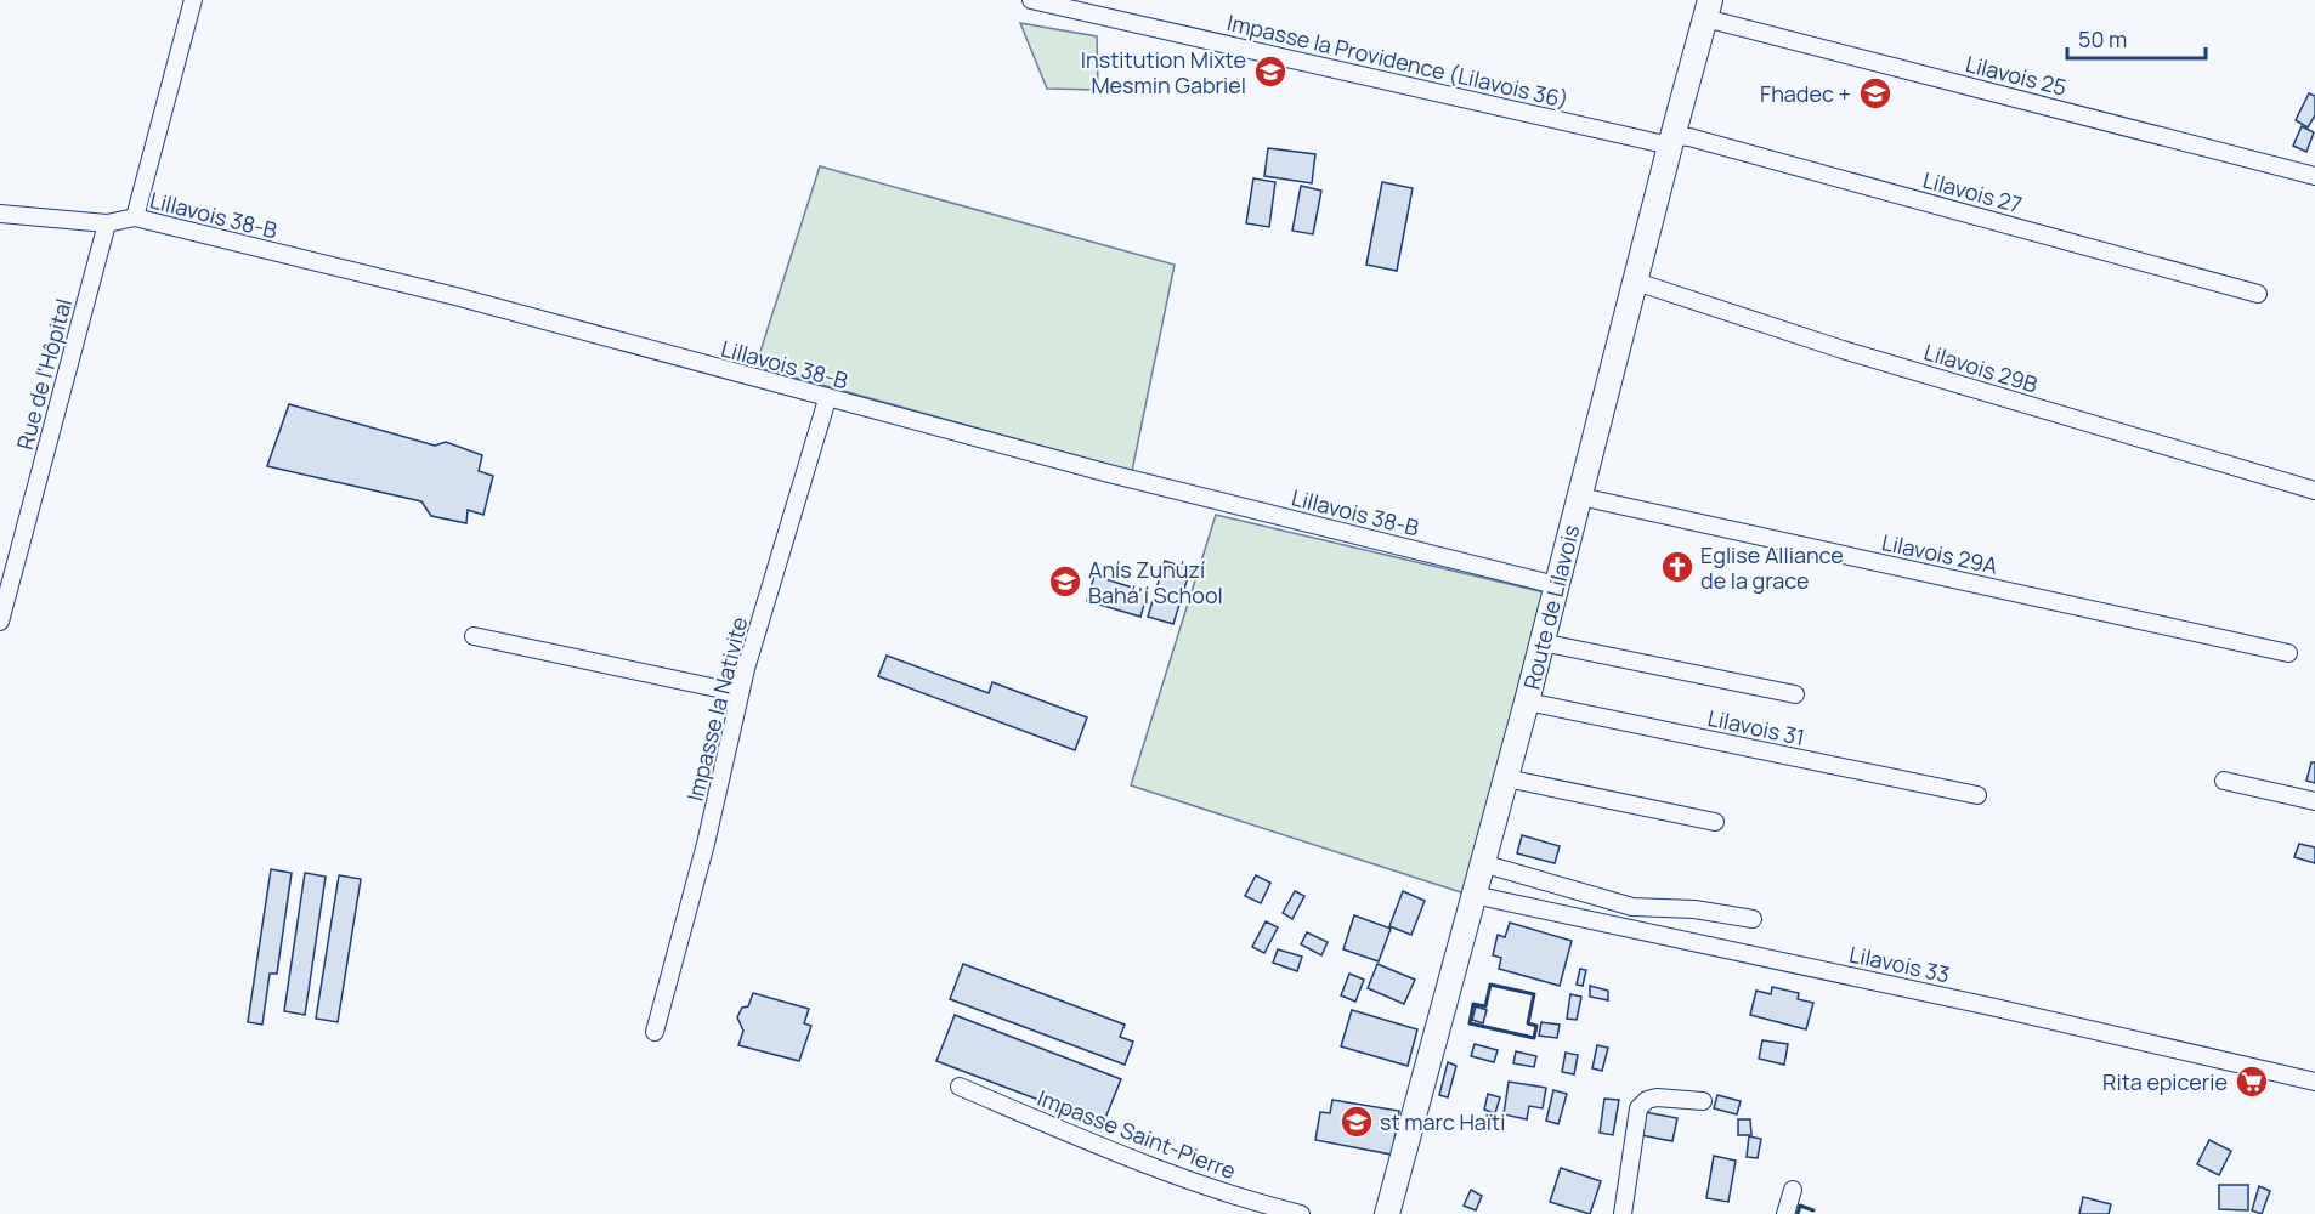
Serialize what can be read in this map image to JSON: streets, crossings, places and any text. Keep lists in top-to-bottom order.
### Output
{
  "streets": {
    "main road": ["Route de Lilavois"],
    "street": [
      "Impasse la Providence (Lilavois 36)",
      "Lilavois 25",
      "Lilavois 27",
      "Lillavois 38-B",
      "Lilavois 29B",
      "Rue de l'Hôpital",
      "Lilavois 29A",
      "Impasse la Nativite",
      "Lilavois 31",
      "Lilavois 33",
      "Impasse Saint-Pierre"
    ]
  },
  "crossings": [
    ["Impasse la Providence (Lilavois 36)", "Lilavois 27"],
    ["Impasse la Providence (Lilavois 36)", "Route de Lilavois"],
    ["Lilavois 25", "Route de Lilavois"],
    ["Lilavois 27", "Route de Lilavois"],
    ["Lillavois 38-B", "Rue de l'Hôpital"],
    ["Lillavois 38-B", "Route de Lilavois"],
    ["Lillavois 38-B", "Impasse la Nativite"],
    ["Lilavois 29B", "Route de Lilavois"],
    ["Lilavois 29A", "Route de Lilavois"],
    ["Route de Lilavois", "Lilavois 31"],
    ["Route de Lilavois", "Lilavois 33"]
  ],
  "places": {
    "school or university": [
      "Institution Mixte Mesmin Gabriel",
      "Fhadec +",
      "Anís Zunúzí Bahá'í School",
      "st marc Haïti"
    ],
    "church": ["Eglise Alliance de la grace"],
    "supermarket": ["Rita epicerie"]
  },
  "scale_bar": "50 m"
}
